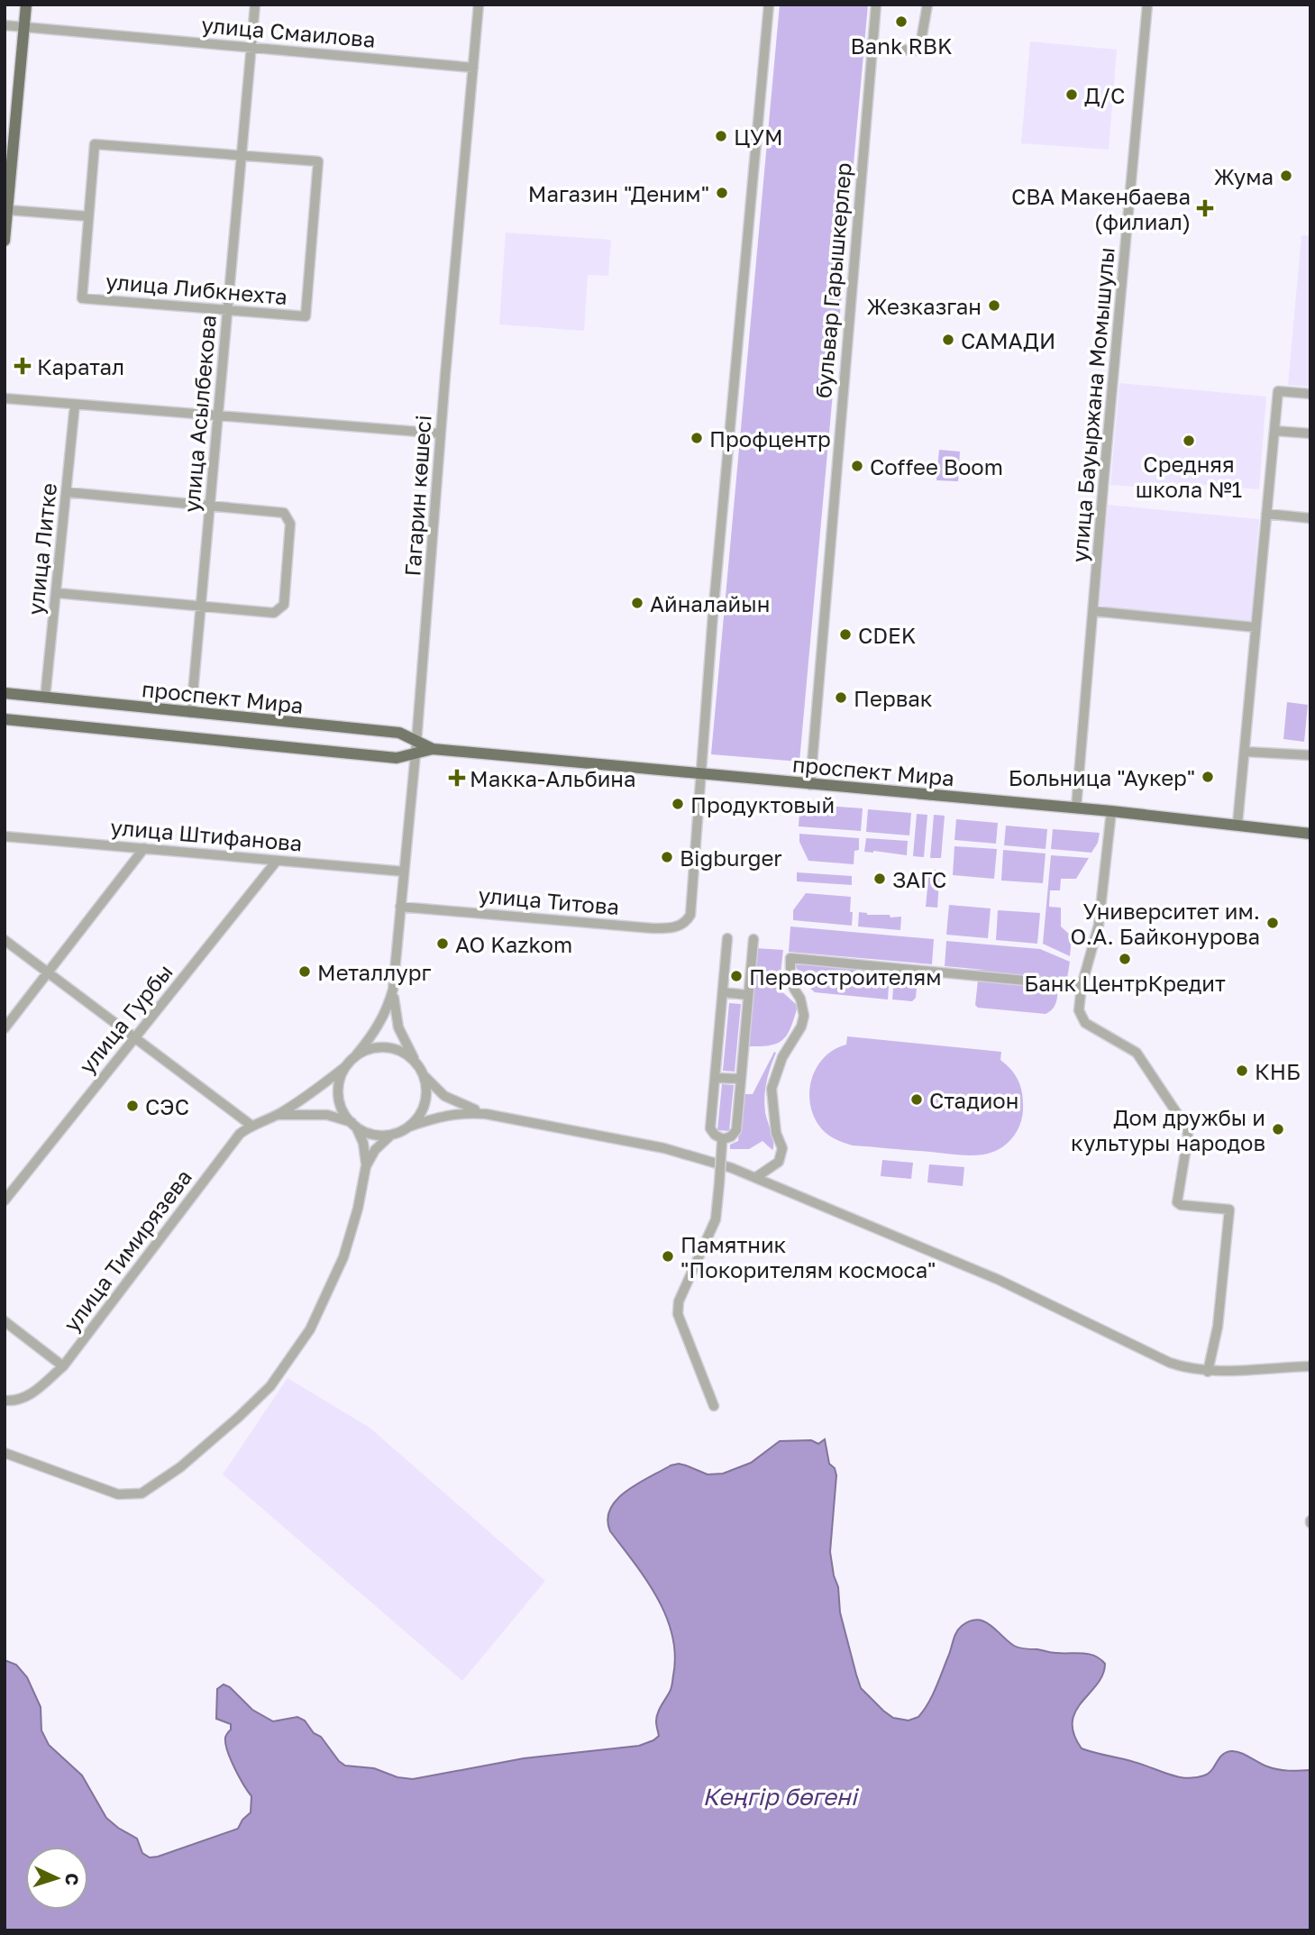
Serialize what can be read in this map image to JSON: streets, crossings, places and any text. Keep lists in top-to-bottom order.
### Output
{
  "streets": {
    "main road": ["проспект Мира"],
    "street": [
      "улица Смаилова",
      "бульвар Гарышкерлер",
      "улица Либкнехта",
      "улица Бауыржана Момышулы",
      "улица Асылбекова",
      "Гагарин көшесі",
      "улица Литке",
      "улица Штифанова",
      "улица Титова",
      "улица Гурбы",
      "улица Тимирязева"
    ]
  },
  "crossings": [
    ["улица Смаилова", "улица Асылбекова"],
    ["улица Смаилова", "Гагарин көшесі"],
    ["бульвар Гарышкерлер", "проспект Мира"],
    ["улица Либкнехта", "улица Асылбекова"],
    ["улица Бауыржана Момышулы", "проспект Мира"],
    ["улица Асылбекова", "проспект Мира"],
    ["Гагарин көшесі", "проспект Мира"],
    ["Гагарин көшесі", "улица Штифанова"],
    ["Гагарин көшесі", "улица Титова"],
    ["улица Литке", "проспект Мира"],
    ["проспект Мира", "улица Титова"],
    ["улица Штифанова", "улица Гурбы"]
  ],
  "water": ["Кеңгір бөгені"],
  "places": {
    "other": [
      "Bank RBK",
      "Д/С",
      "ЦУМ",
      "Жума",
      "Магазин \"Деним\"",
      "Жезказган",
      "САМАДИ",
      "Профцентр",
      "Средняя школа №1",
      "Coffee Boom",
      "Айналайын",
      "CDEK",
      "Первак",
      "Больница \"Аукер\"",
      "Продуктовый",
      "Bigburger",
      "ЗАГС",
      "Университет им. О.А. Байконурова",
      "AO Kazkom",
      "Банк ЦентрКредит",
      "Металлург",
      "Первостроителям",
      "КНБ",
      "Стадион",
      "СЭС",
      "Дом дружбы и культуры народов",
      "Памятник \"Покорителям космоса\""
    ],
    "health": ["СВА Макенбаева (филиал)", "Каратал", "Макка-Альбина"]
  },
  "north": "right"
}
